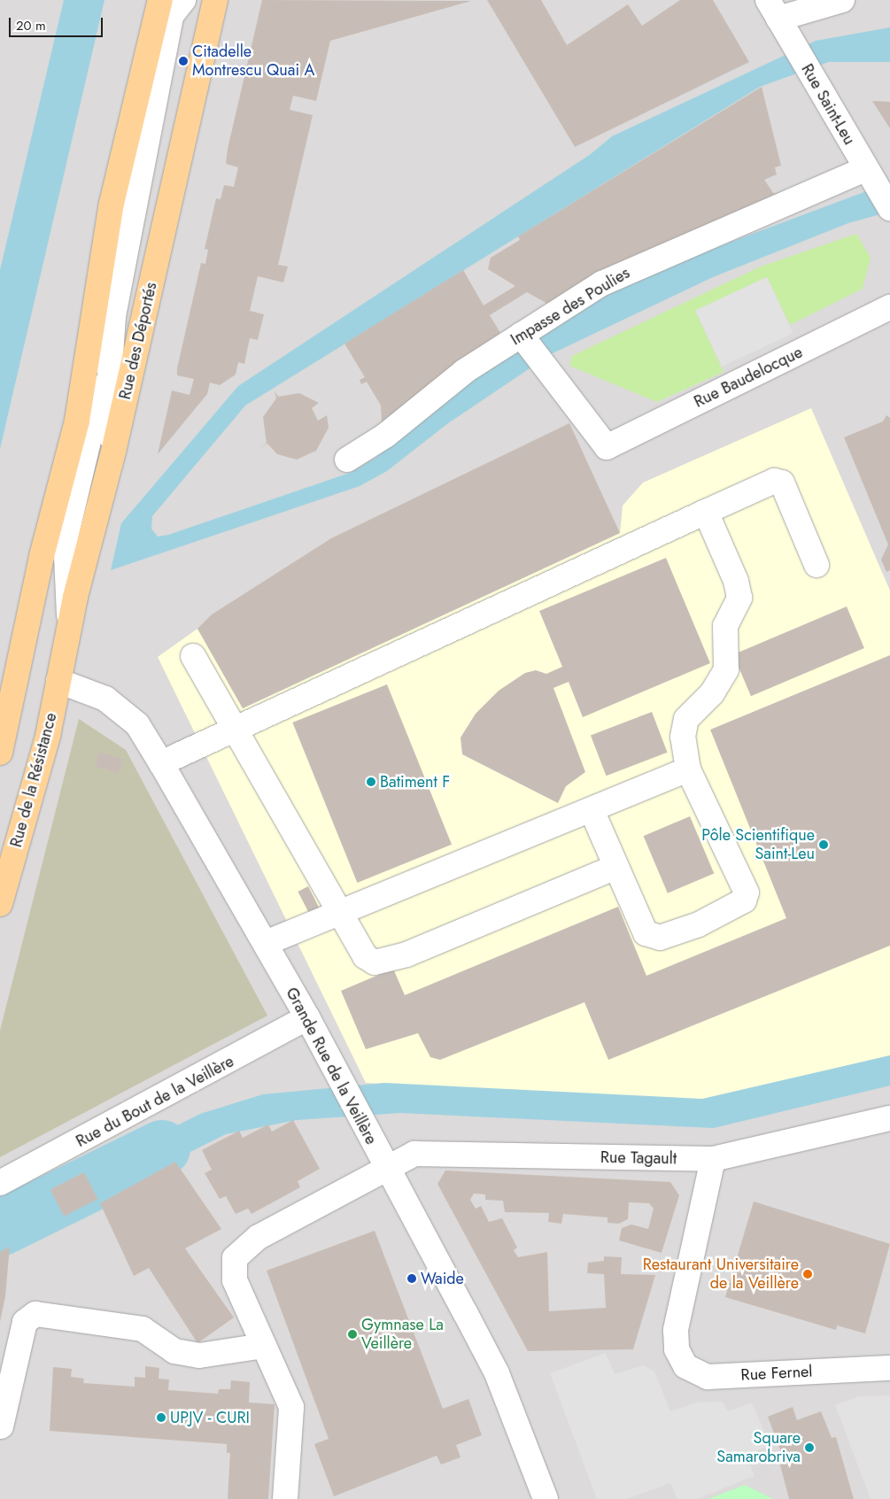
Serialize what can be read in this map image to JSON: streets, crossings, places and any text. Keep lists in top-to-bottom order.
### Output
{
  "streets": {
    "main road": ["Rue des Déportés", "Rue de la Résistance"],
    "street": [
      "Rue Saint-Leu",
      "Impasse des Poulies",
      "Rue Baudelocque",
      "Grande Rue de la Veillère",
      "Rue du Bout de la Veillère",
      "Rue Tagault",
      "Rue Fernel"
    ]
  },
  "crossings": [
    ["Rue Saint-Leu", "Impasse des Poulies"],
    ["Impasse des Poulies", "Rue Baudelocque"],
    ["Rue des Déportés", "Rue de la Résistance"],
    ["Rue des Déportés", "Grande Rue de la Veillère"],
    ["Rue de la Résistance", "Grande Rue de la Veillère"],
    ["Grande Rue de la Veillère", "Rue du Bout de la Veillère"],
    ["Grande Rue de la Veillère", "Rue Tagault"],
    ["Rue Tagault", "Rue Fernel"]
  ],
  "places": [
    "Citadelle Montrescu Quai A",
    "Batiment F",
    "Pôle Scientifique Saint-Leu",
    "Restaurant Universitaire de la Veillère",
    "Waide",
    "Gymnase La Veillère",
    "UPJV - CURI",
    "Square Samarobriva"
  ],
  "scale_bar": "20 m"
}
